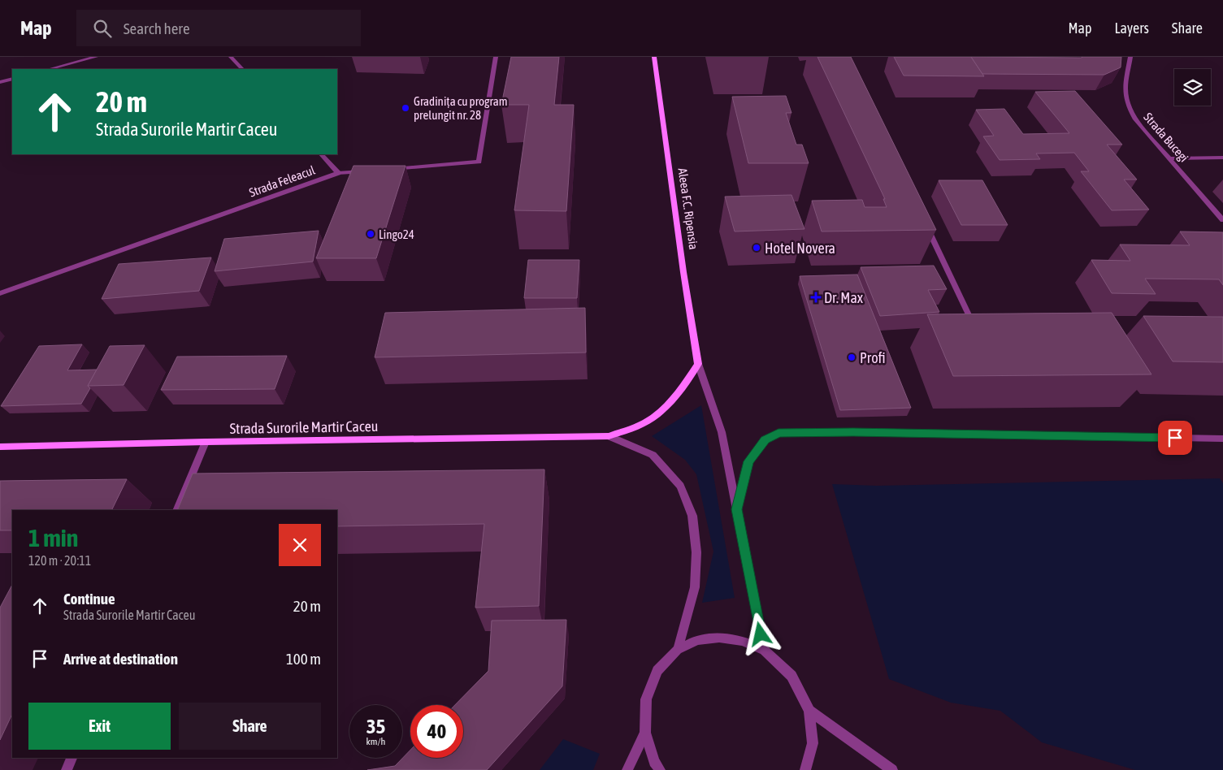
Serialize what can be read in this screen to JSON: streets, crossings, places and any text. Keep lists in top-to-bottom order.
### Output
{
  "streets": {
    "main road": ["Aleea F.C. Ripensia", "Strada Surorile Martir Caceu"],
    "street": ["Strada Bucegi", "Strada Feleacul"]
  },
  "places": {
    "other": [
      "Gradinița cu program prelungit nr. 28",
      "Lingo24",
      "Hotel Novera",
      "Profi"
    ],
    "health": ["Dr. Max"]
  },
  "page": {
    "header": "Map",
    "search": "Search here",
    "nav": ["Map", "Layers", "Share"],
    "turn": ["20 m", "Strada Surorile Martir Caceu"],
    "heading": ["1 min", "120 m · 20:11"],
    "list": [
      {
        "name": "Continue",
        "note": "Strada Surorile Martir Caceu",
        "value": "20 m"
      },
      {
        "name": "Arrive at destination",
        "value": "100 m"
      }
    ],
    "buttons": ["Exit", "Share"],
    "speed": "35 km/h",
    "limit": "40"
  }
}
